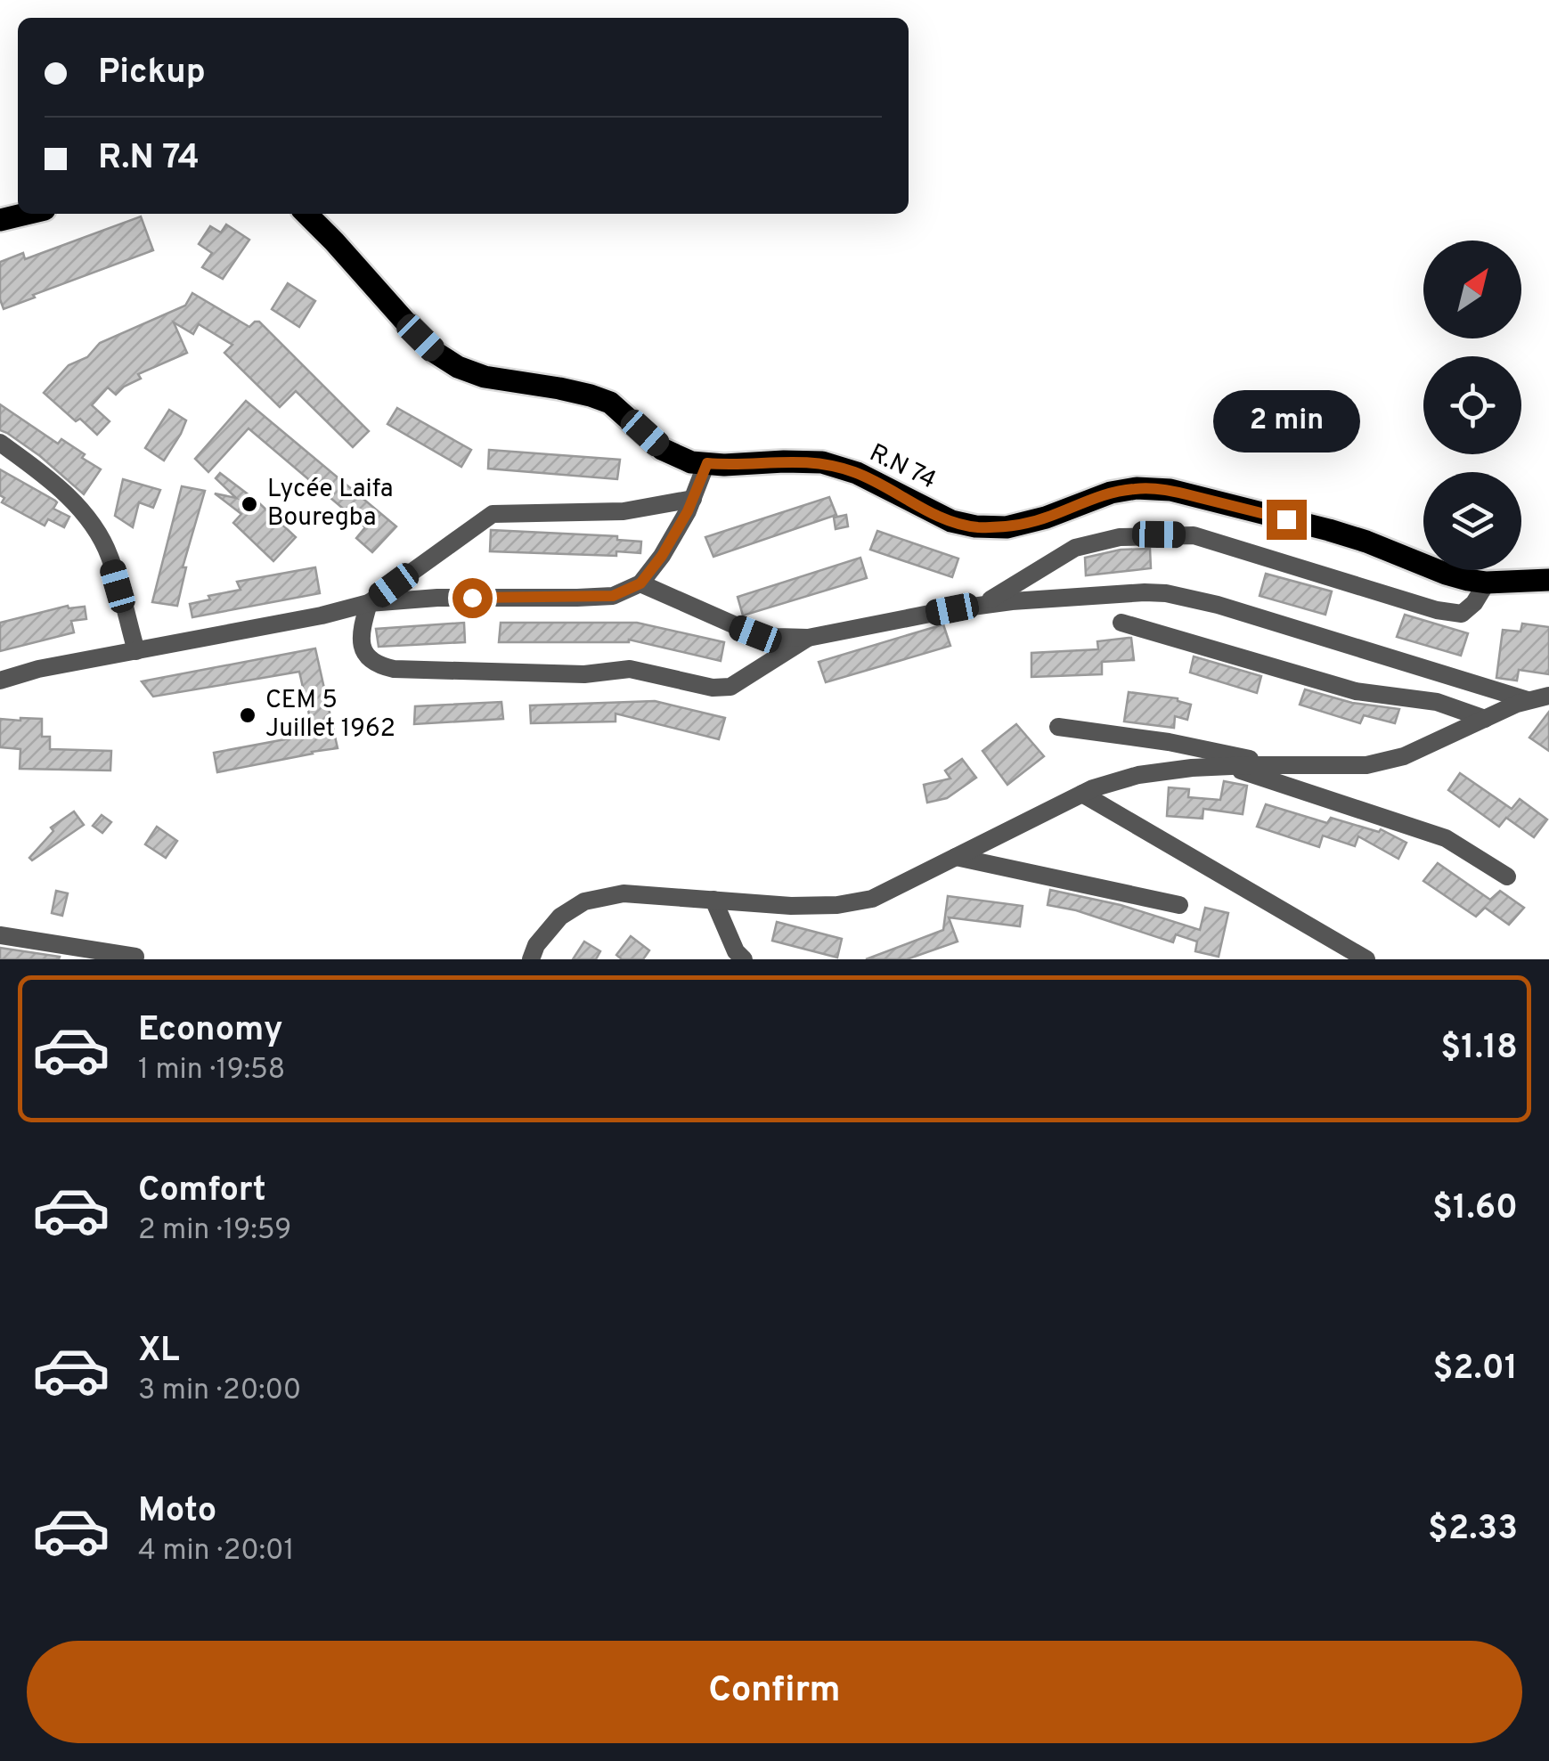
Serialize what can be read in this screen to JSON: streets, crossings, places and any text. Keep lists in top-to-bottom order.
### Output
{
  "streets": {
    "main road": ["R.N 74"]
  },
  "places": ["Lycée Laifa Bouregba", "CEM 5 Juillet 1962"],
  "north": "top right",
  "page": {
    "banner": ["Pickup", "R.N 74"],
    "bubble": "2 min",
    "list": [
      {
        "name": "Economy",
        "note": "1 min · 19:58",
        "value": "$1.18"
      },
      {
        "name": "Comfort",
        "note": "2 min · 19:59",
        "value": "$1.60"
      },
      {
        "name": "XL",
        "note": "3 min · 20:00",
        "value": "$2.01"
      },
      {
        "name": "Moto",
        "note": "4 min · 20:01",
        "value": "$2.33"
      }
    ],
    "buttons": "Confirm"
  }
}
